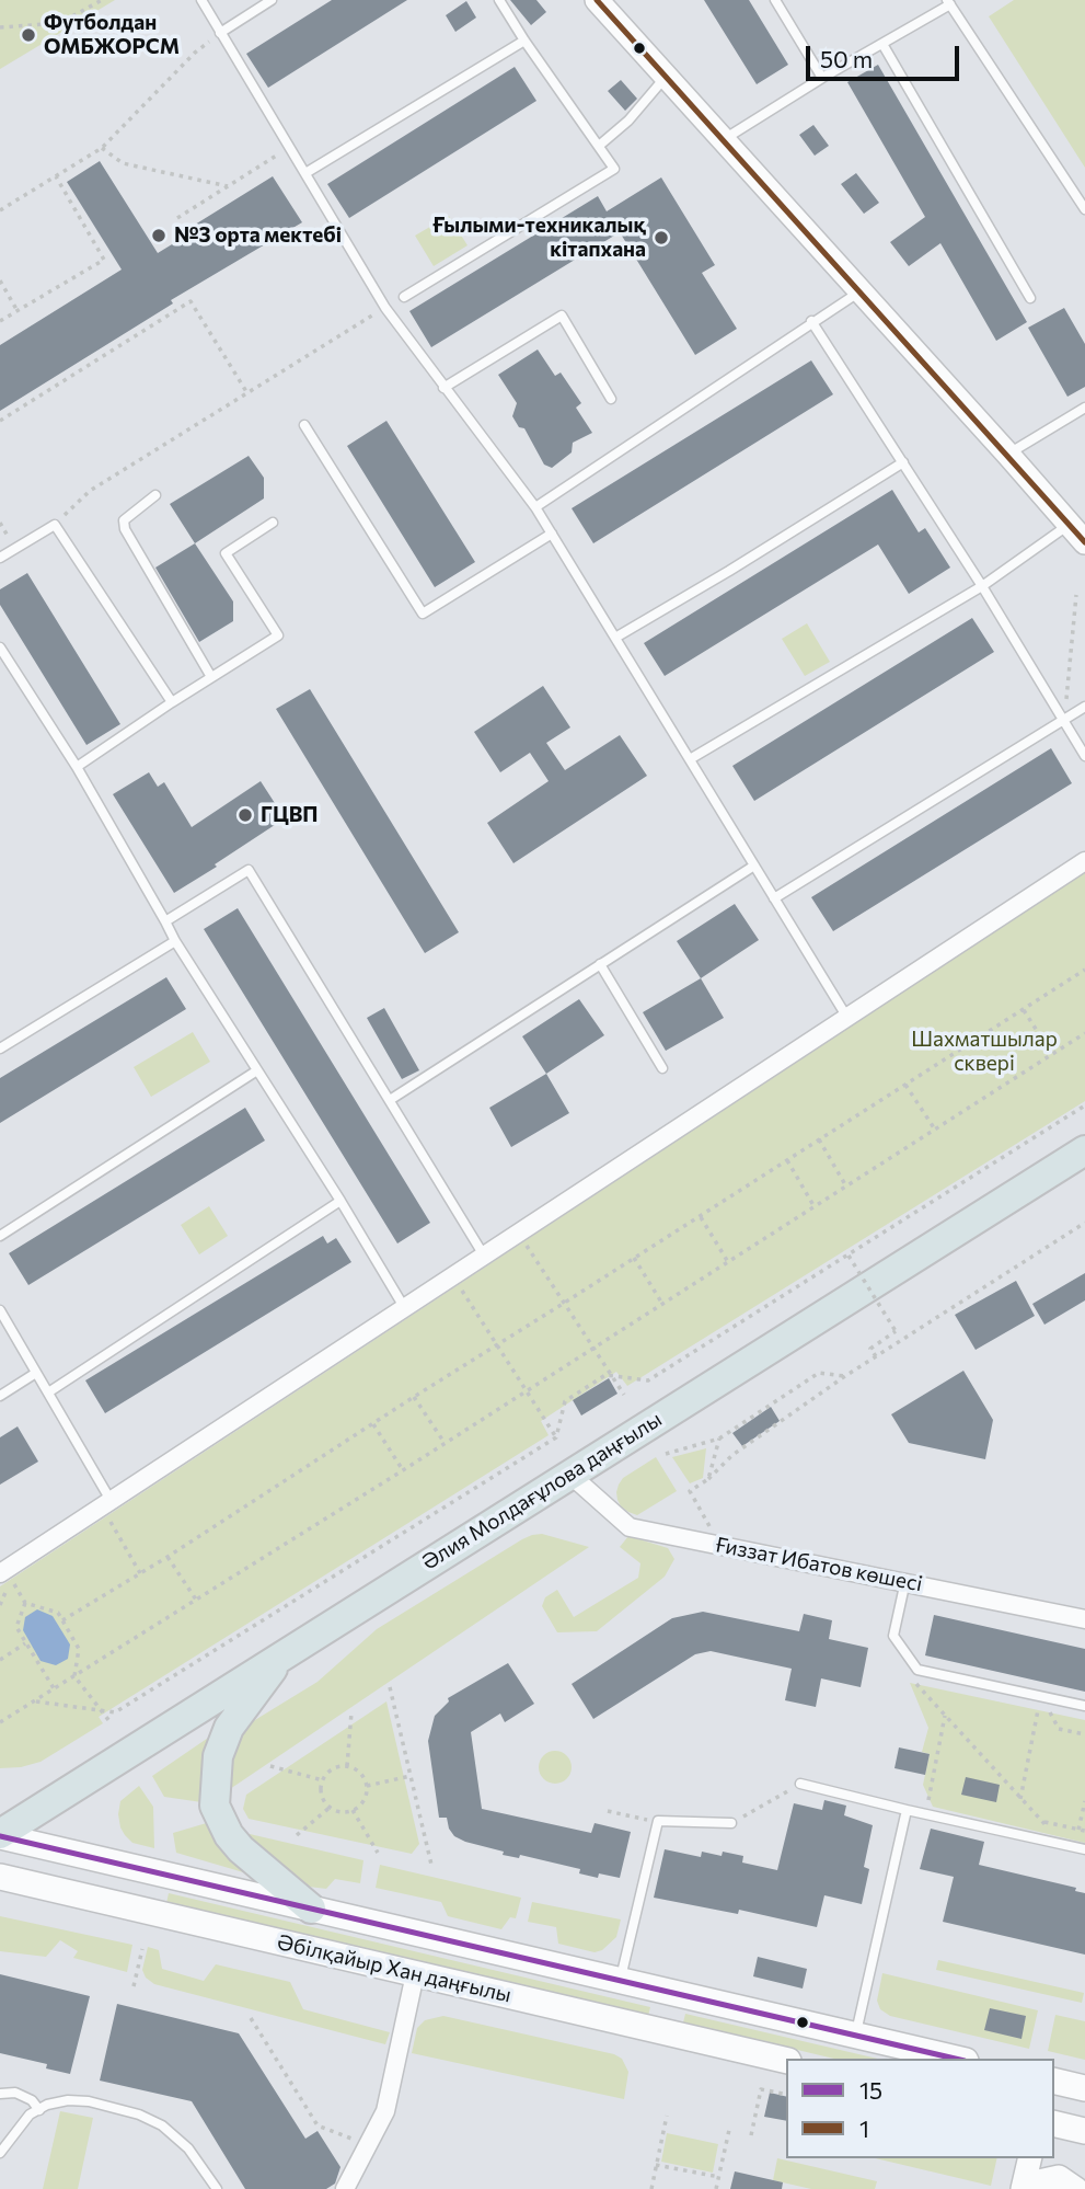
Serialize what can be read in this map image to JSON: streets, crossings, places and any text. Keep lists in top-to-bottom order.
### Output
{
  "streets": {
    "main road": ["Әлия Молдағұлова даңғылы", "Әбілқайыр Хан даңғылы"],
    "street": ["Ғиззат Ибатов көшесі"]
  },
  "crossings": [
    ["Әлия Молдағұлова даңғылы", "Ғиззат Ибатов көшесі"],
    ["Әлия Молдағұлова даңғылы", "Әбілқайыр Хан даңғылы"]
  ],
  "parks": ["Шахматшылар сквері"],
  "places": [
    "Футболдан ОМБЖОРСМ",
    "№3 орта мектебі",
    "Ғылыми-техникалық кітапхана",
    "ГЦВП"
  ],
  "lines": ["transit line 1", "transit line 15"],
  "legend": ["15", "1"],
  "scale_bar": "50 m"
}
